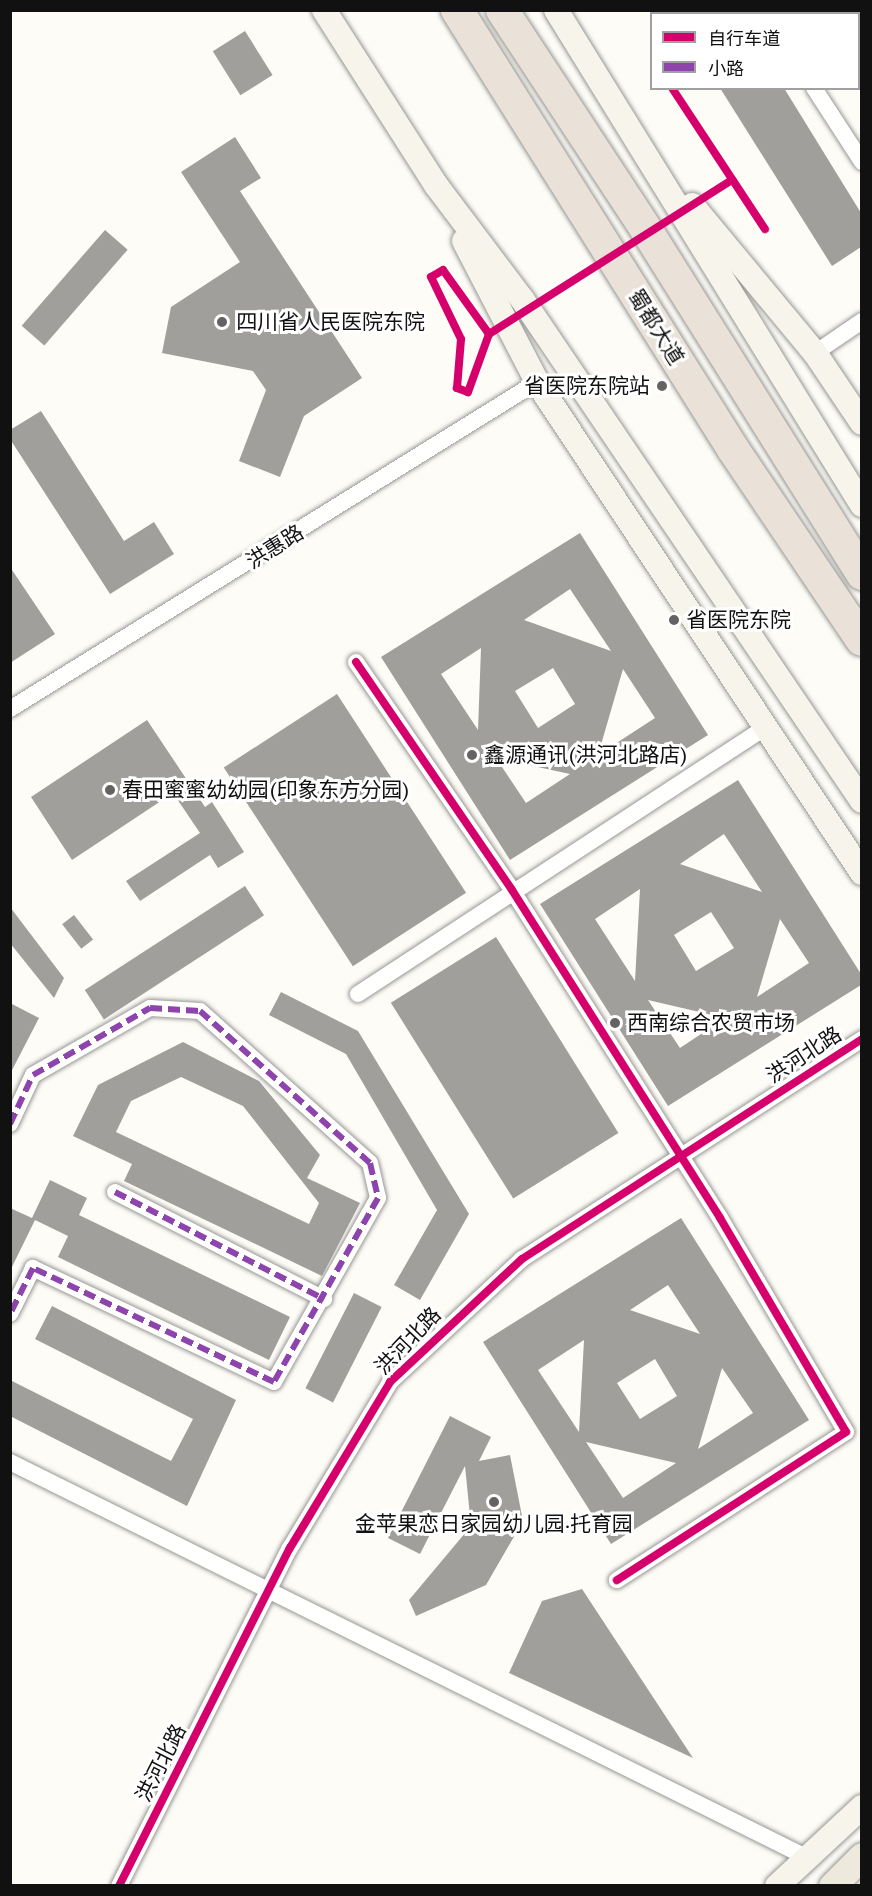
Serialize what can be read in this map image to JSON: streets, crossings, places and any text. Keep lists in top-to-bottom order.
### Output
{
  "streets": {
    "highway": ["蜀都大道"],
    "street": ["洪惠路", "洪河北路"]
  },
  "places": [
    "四川省人民医院东院",
    "省医院东院站",
    "省医院东院",
    "鑫源通讯(洪河北路店)",
    "春田蜜蜜幼幼园(印象东方分园)",
    "西南综合农贸市场",
    "金苹果恋日家园幼儿园·托育园"
  ],
  "legend": ["自行车道", "小路"]
}
